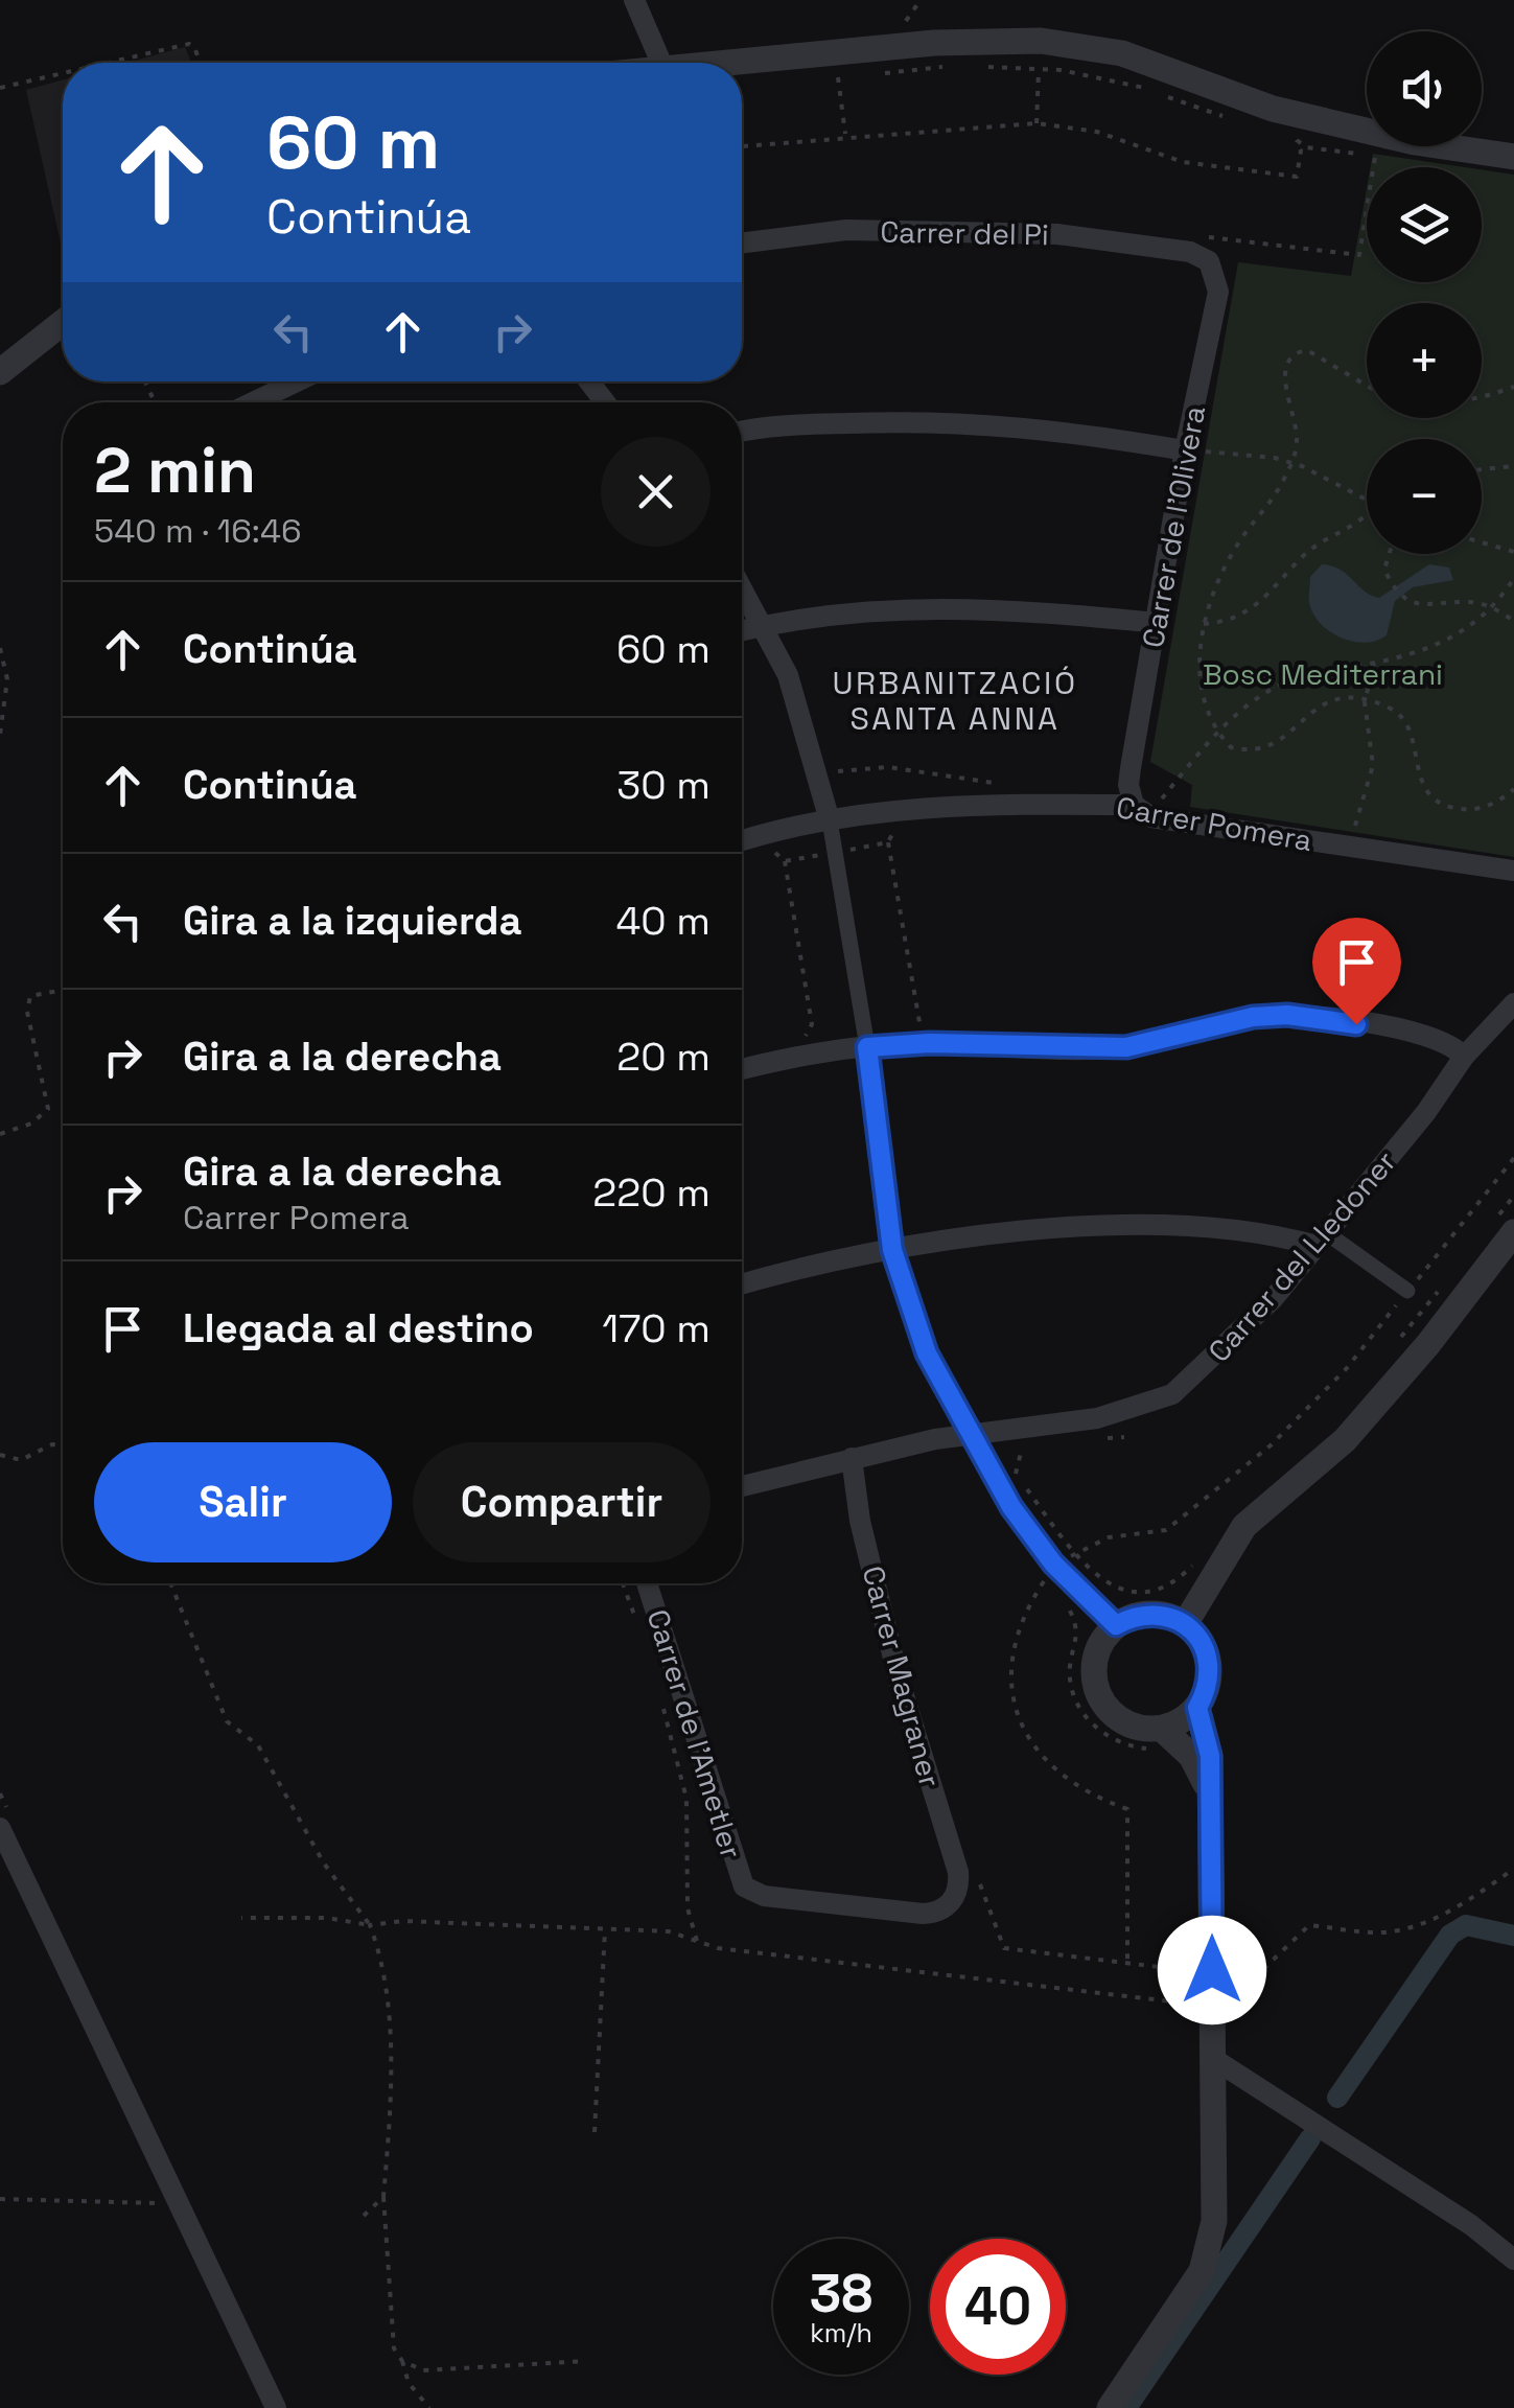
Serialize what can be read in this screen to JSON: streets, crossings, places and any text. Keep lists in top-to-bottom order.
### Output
{
  "streets": {
    "street": [
      "Carrer del Pi",
      "Carrer de l'Olivera",
      "Carrer Pomera",
      "Carrer del Lledoner",
      "Carrer Magraner",
      "Carrer de l'Ametler"
    ]
  },
  "crossings": [
    ["Carrer del Pi", "Carrer de l'Olivera"],
    ["Carrer de l'Olivera", "Carrer Pomera"],
    ["Carrer del Lledoner", "Carrer Magraner"],
    ["Carrer Magraner", "Carrer de l'Ametler"]
  ],
  "districts": ["URBANITZACIÓ SANTA ANNA"],
  "parks": ["Bosc Mediterrani"],
  "page": {
    "map_buttons": ["+", "−"],
    "turn": ["60 m", "Continúa"],
    "heading": ["2 min", "540 m · 16:46"],
    "list": [
      {
        "name": "Continúa",
        "value": "60 m"
      },
      {
        "name": "Continúa",
        "value": "30 m"
      },
      {
        "name": "Gira a la izquierda",
        "value": "40 m"
      },
      {
        "name": "Gira a la derecha",
        "value": "20 m"
      },
      {
        "name": "Gira a la derecha",
        "note": "Carrer Pomera",
        "value": "220 m"
      },
      {
        "name": "Llegada al destino",
        "value": "170 m"
      }
    ],
    "buttons": ["Salir", "Compartir"],
    "speed": "38 km/h",
    "limit": "40"
  }
}
